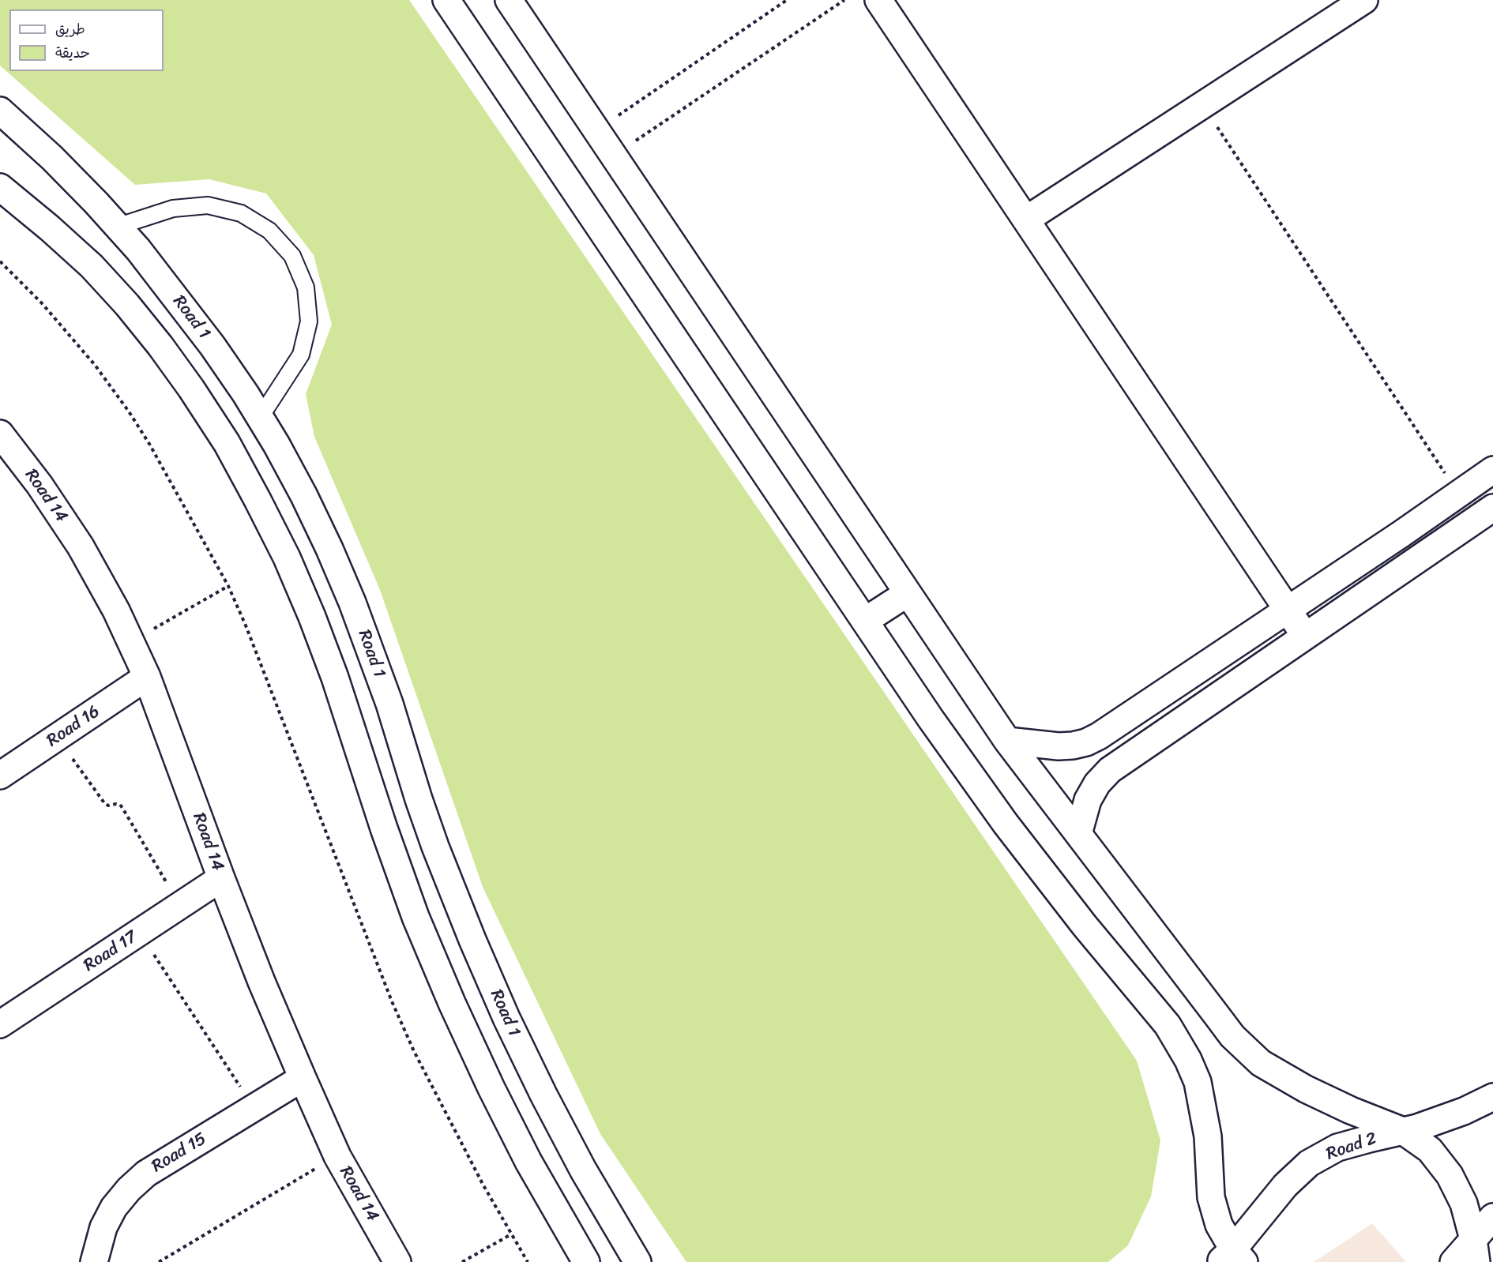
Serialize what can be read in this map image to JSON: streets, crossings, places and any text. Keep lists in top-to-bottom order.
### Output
{
  "streets": {
    "street": [
      "Road 1",
      "Road 14",
      "Road 16",
      "Road 17",
      "Road 2",
      "Road 15"
    ]
  },
  "crossings": [
    ["Road 14", "Road 16"],
    ["Road 14", "Road 17"],
    ["Road 14", "Road 15"]
  ],
  "legend": ["طريق", "حديقة"]
}
